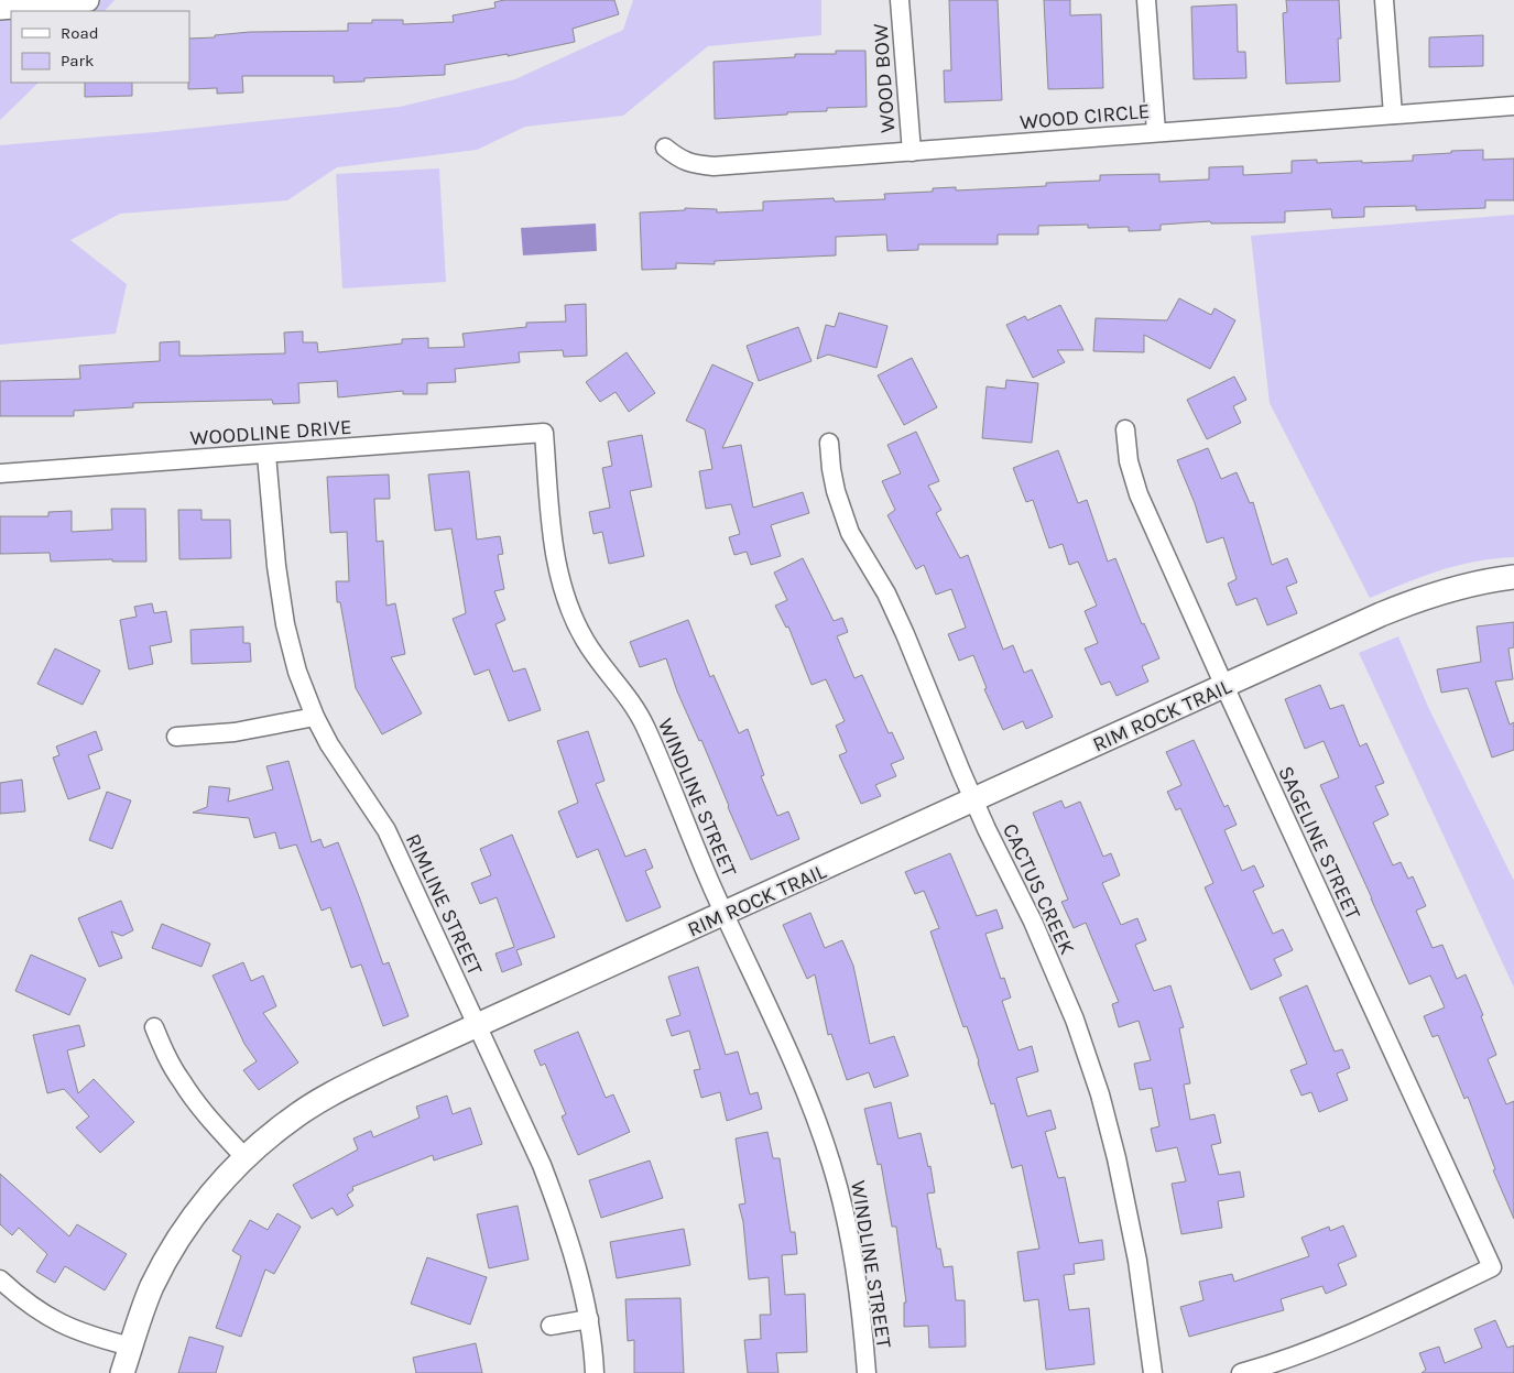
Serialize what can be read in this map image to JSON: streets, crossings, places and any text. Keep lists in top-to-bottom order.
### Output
{
  "streets": {
    "street": [
      "WOOD BOW",
      "WOOD CIRCLE",
      "WOODLINE DRIVE",
      "RIM ROCK TRAIL",
      "WINDLINE STREET",
      "SAGELINE STREET",
      "CACTUS CREEK",
      "RIMLINE STREET"
    ]
  },
  "crossings": [
    ["WOOD BOW", "WOOD CIRCLE"],
    ["WOODLINE DRIVE", "WINDLINE STREET"],
    ["WOODLINE DRIVE", "RIMLINE STREET"],
    ["RIM ROCK TRAIL", "WINDLINE STREET"],
    ["RIM ROCK TRAIL", "SAGELINE STREET"],
    ["RIM ROCK TRAIL", "CACTUS CREEK"],
    ["RIM ROCK TRAIL", "RIMLINE STREET"]
  ],
  "legend": ["Road", "Park"]
}
